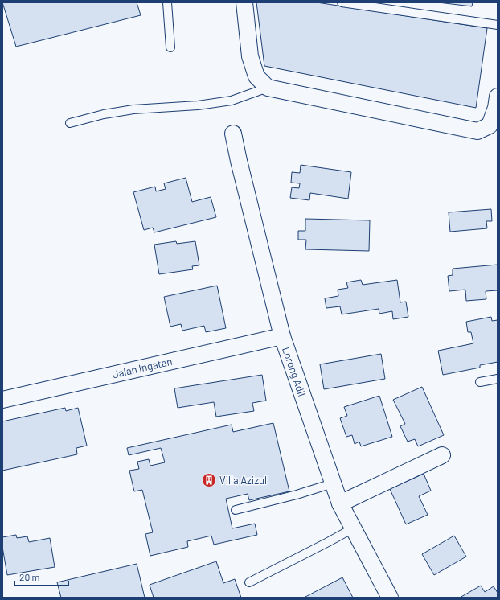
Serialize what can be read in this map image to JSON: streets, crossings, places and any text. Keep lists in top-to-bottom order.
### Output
{
  "streets": {
    "street": ["Jalan Ingatan", "Lorong Adil"]
  },
  "crossings": [
    ["Jalan Ingatan", "Lorong Adil"]
  ],
  "places": {
    "building": ["Villa Azizul"]
  },
  "scale_bar": "20 m"
}
